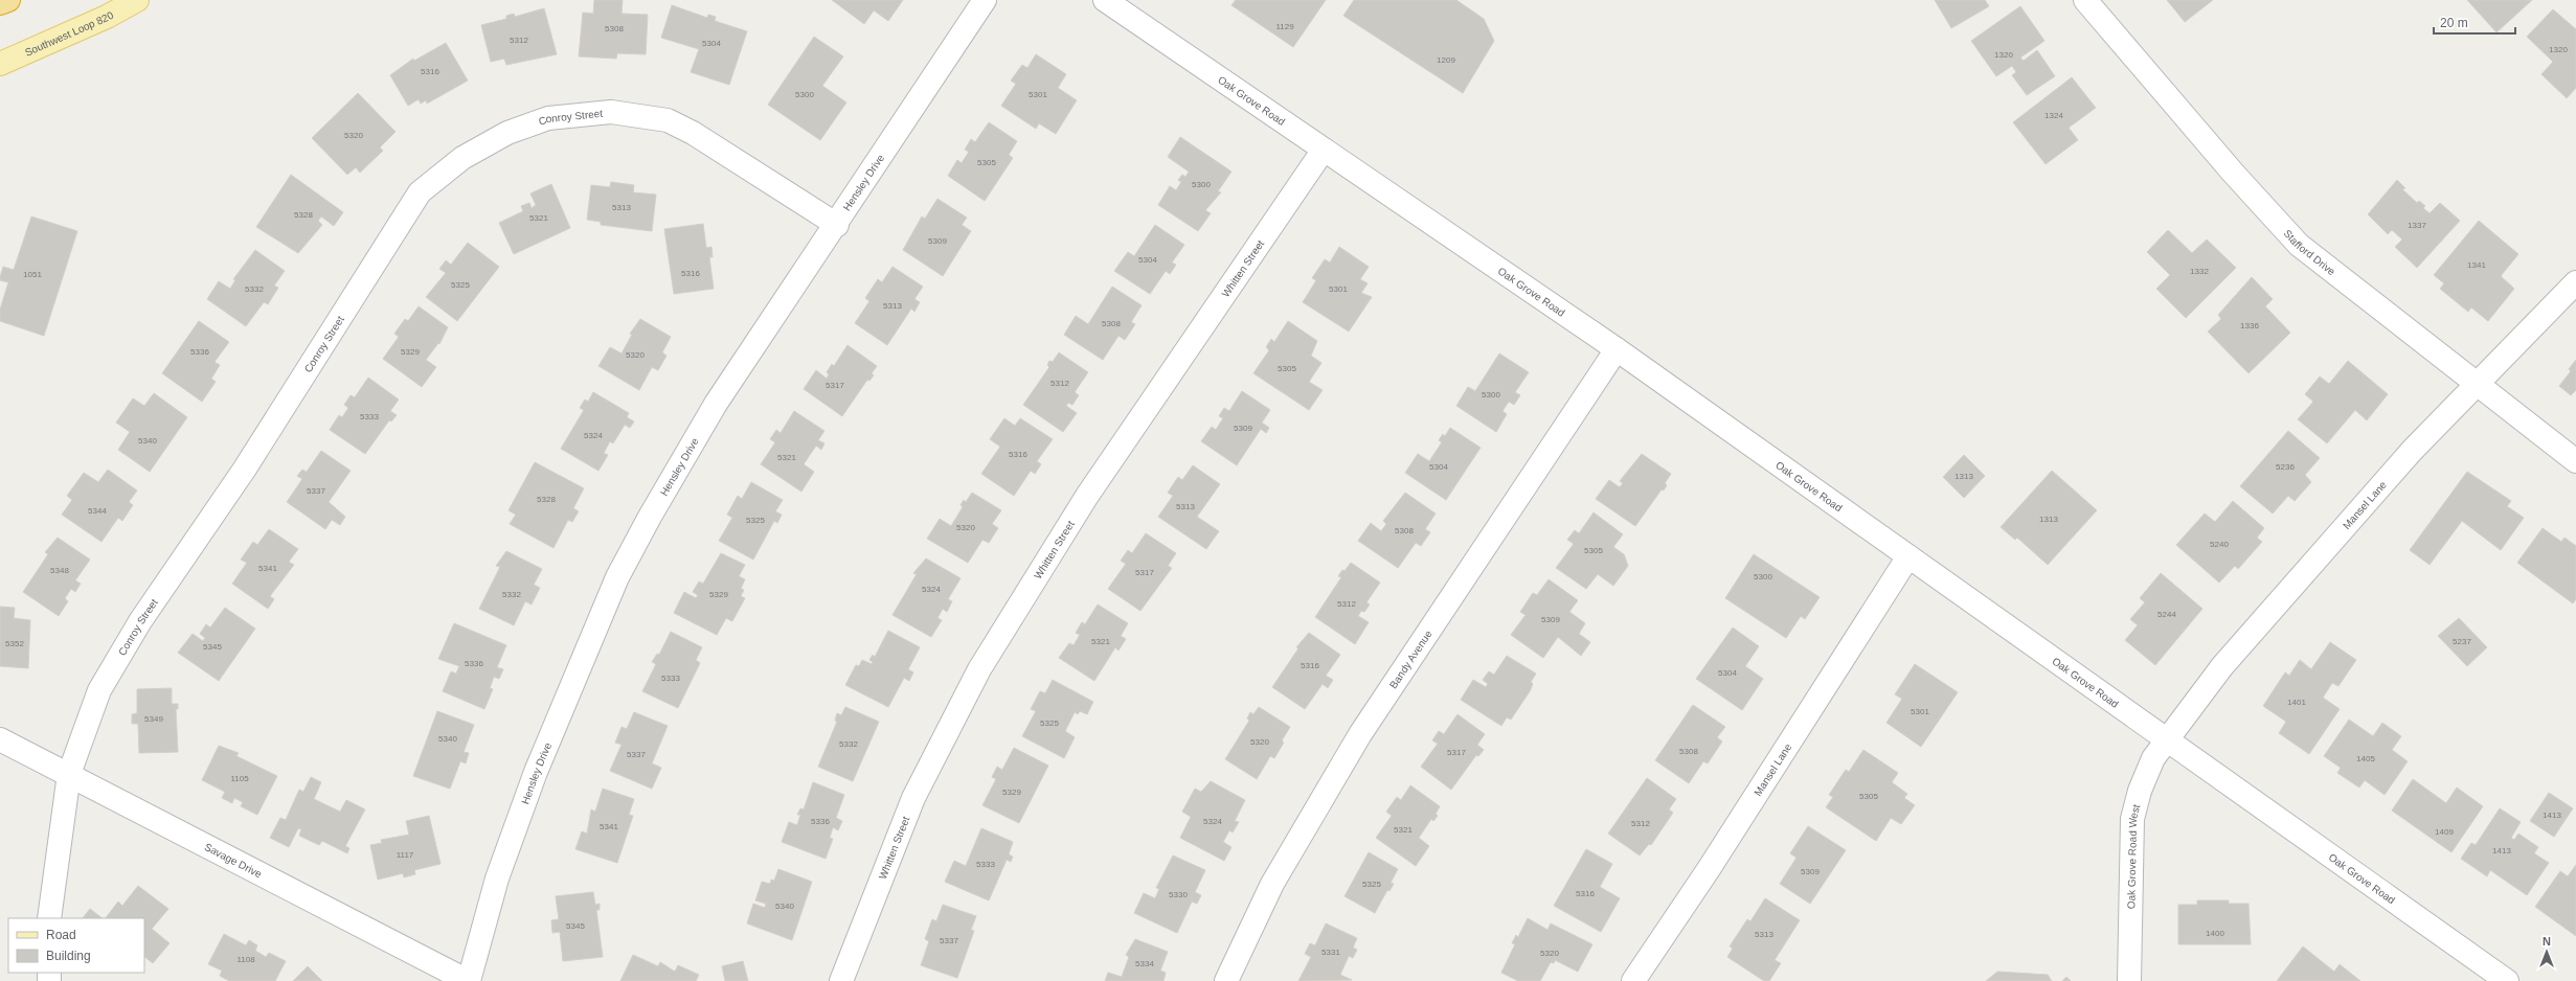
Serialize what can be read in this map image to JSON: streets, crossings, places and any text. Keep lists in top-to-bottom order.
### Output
{
  "streets": {
    "main road": ["Southwest Loop 820"],
    "street": [
      "Oak Grove Road",
      "Conroy Street",
      "Hensley Drive",
      "Stafford Drive",
      "Whitten Street",
      "Mansel Lane",
      "Bandy Avenue",
      "Oak Grove Road West",
      "Savage Drive"
    ]
  },
  "crossings": [
    ["Oak Grove Road", "Whitten Street"],
    ["Oak Grove Road", "Mansel Lane"],
    ["Oak Grove Road", "Bandy Avenue"],
    ["Oak Grove Road", "Oak Grove Road West"],
    ["Conroy Street", "Hensley Drive"],
    ["Conroy Street", "Savage Drive"],
    ["Hensley Drive", "Savage Drive"],
    ["Stafford Drive", "Mansel Lane"],
    ["Mansel Lane", "Oak Grove Road West"]
  ],
  "house_numbers": [
    "1129",
    "5308",
    "5312",
    "5304",
    "1320",
    "1320",
    "1209",
    "5316",
    "5300",
    "5301",
    "1324",
    "5320",
    "5305",
    "5300",
    "5313",
    "5328",
    "5321",
    "1337",
    "5309",
    "5304",
    "1341",
    "1332",
    "5316",
    "1051",
    "5325",
    "5332",
    "5301",
    "5313",
    "5308",
    "1336",
    "5336",
    "5329",
    "5320",
    "5305",
    "5312",
    "5317",
    "5300",
    "5333",
    "5309",
    "5324",
    "5340",
    "5316",
    "5321",
    "5304",
    "5236",
    "1313",
    "5337",
    "5328",
    "5313",
    "5344",
    "1313",
    "5325",
    "5320",
    "5308",
    "5240",
    "5305",
    "5341",
    "5348",
    "5317",
    "5300",
    "5324",
    "5332",
    "5329",
    "5312",
    "5244",
    "5309",
    "5321",
    "5237",
    "5352",
    "5345",
    "5336",
    "5316",
    "5304",
    "5333",
    "1401",
    "5301",
    "5349",
    "5325",
    "5340",
    "5320",
    "5332",
    "5308",
    "5317",
    "5337",
    "1405",
    "1105",
    "5329",
    "5305",
    "1413",
    "5336",
    "5324",
    "5312",
    "5341",
    "5321",
    "1409",
    "1413",
    "1117",
    "5333",
    "5309",
    "5325",
    "5316",
    "5330",
    "5340",
    "5345",
    "1400",
    "5313",
    "5337",
    "5331",
    "5320",
    "1108",
    "5334"
  ],
  "legend": ["Road", "Building"],
  "scale_bar": "20 m",
  "north": "top"
}
